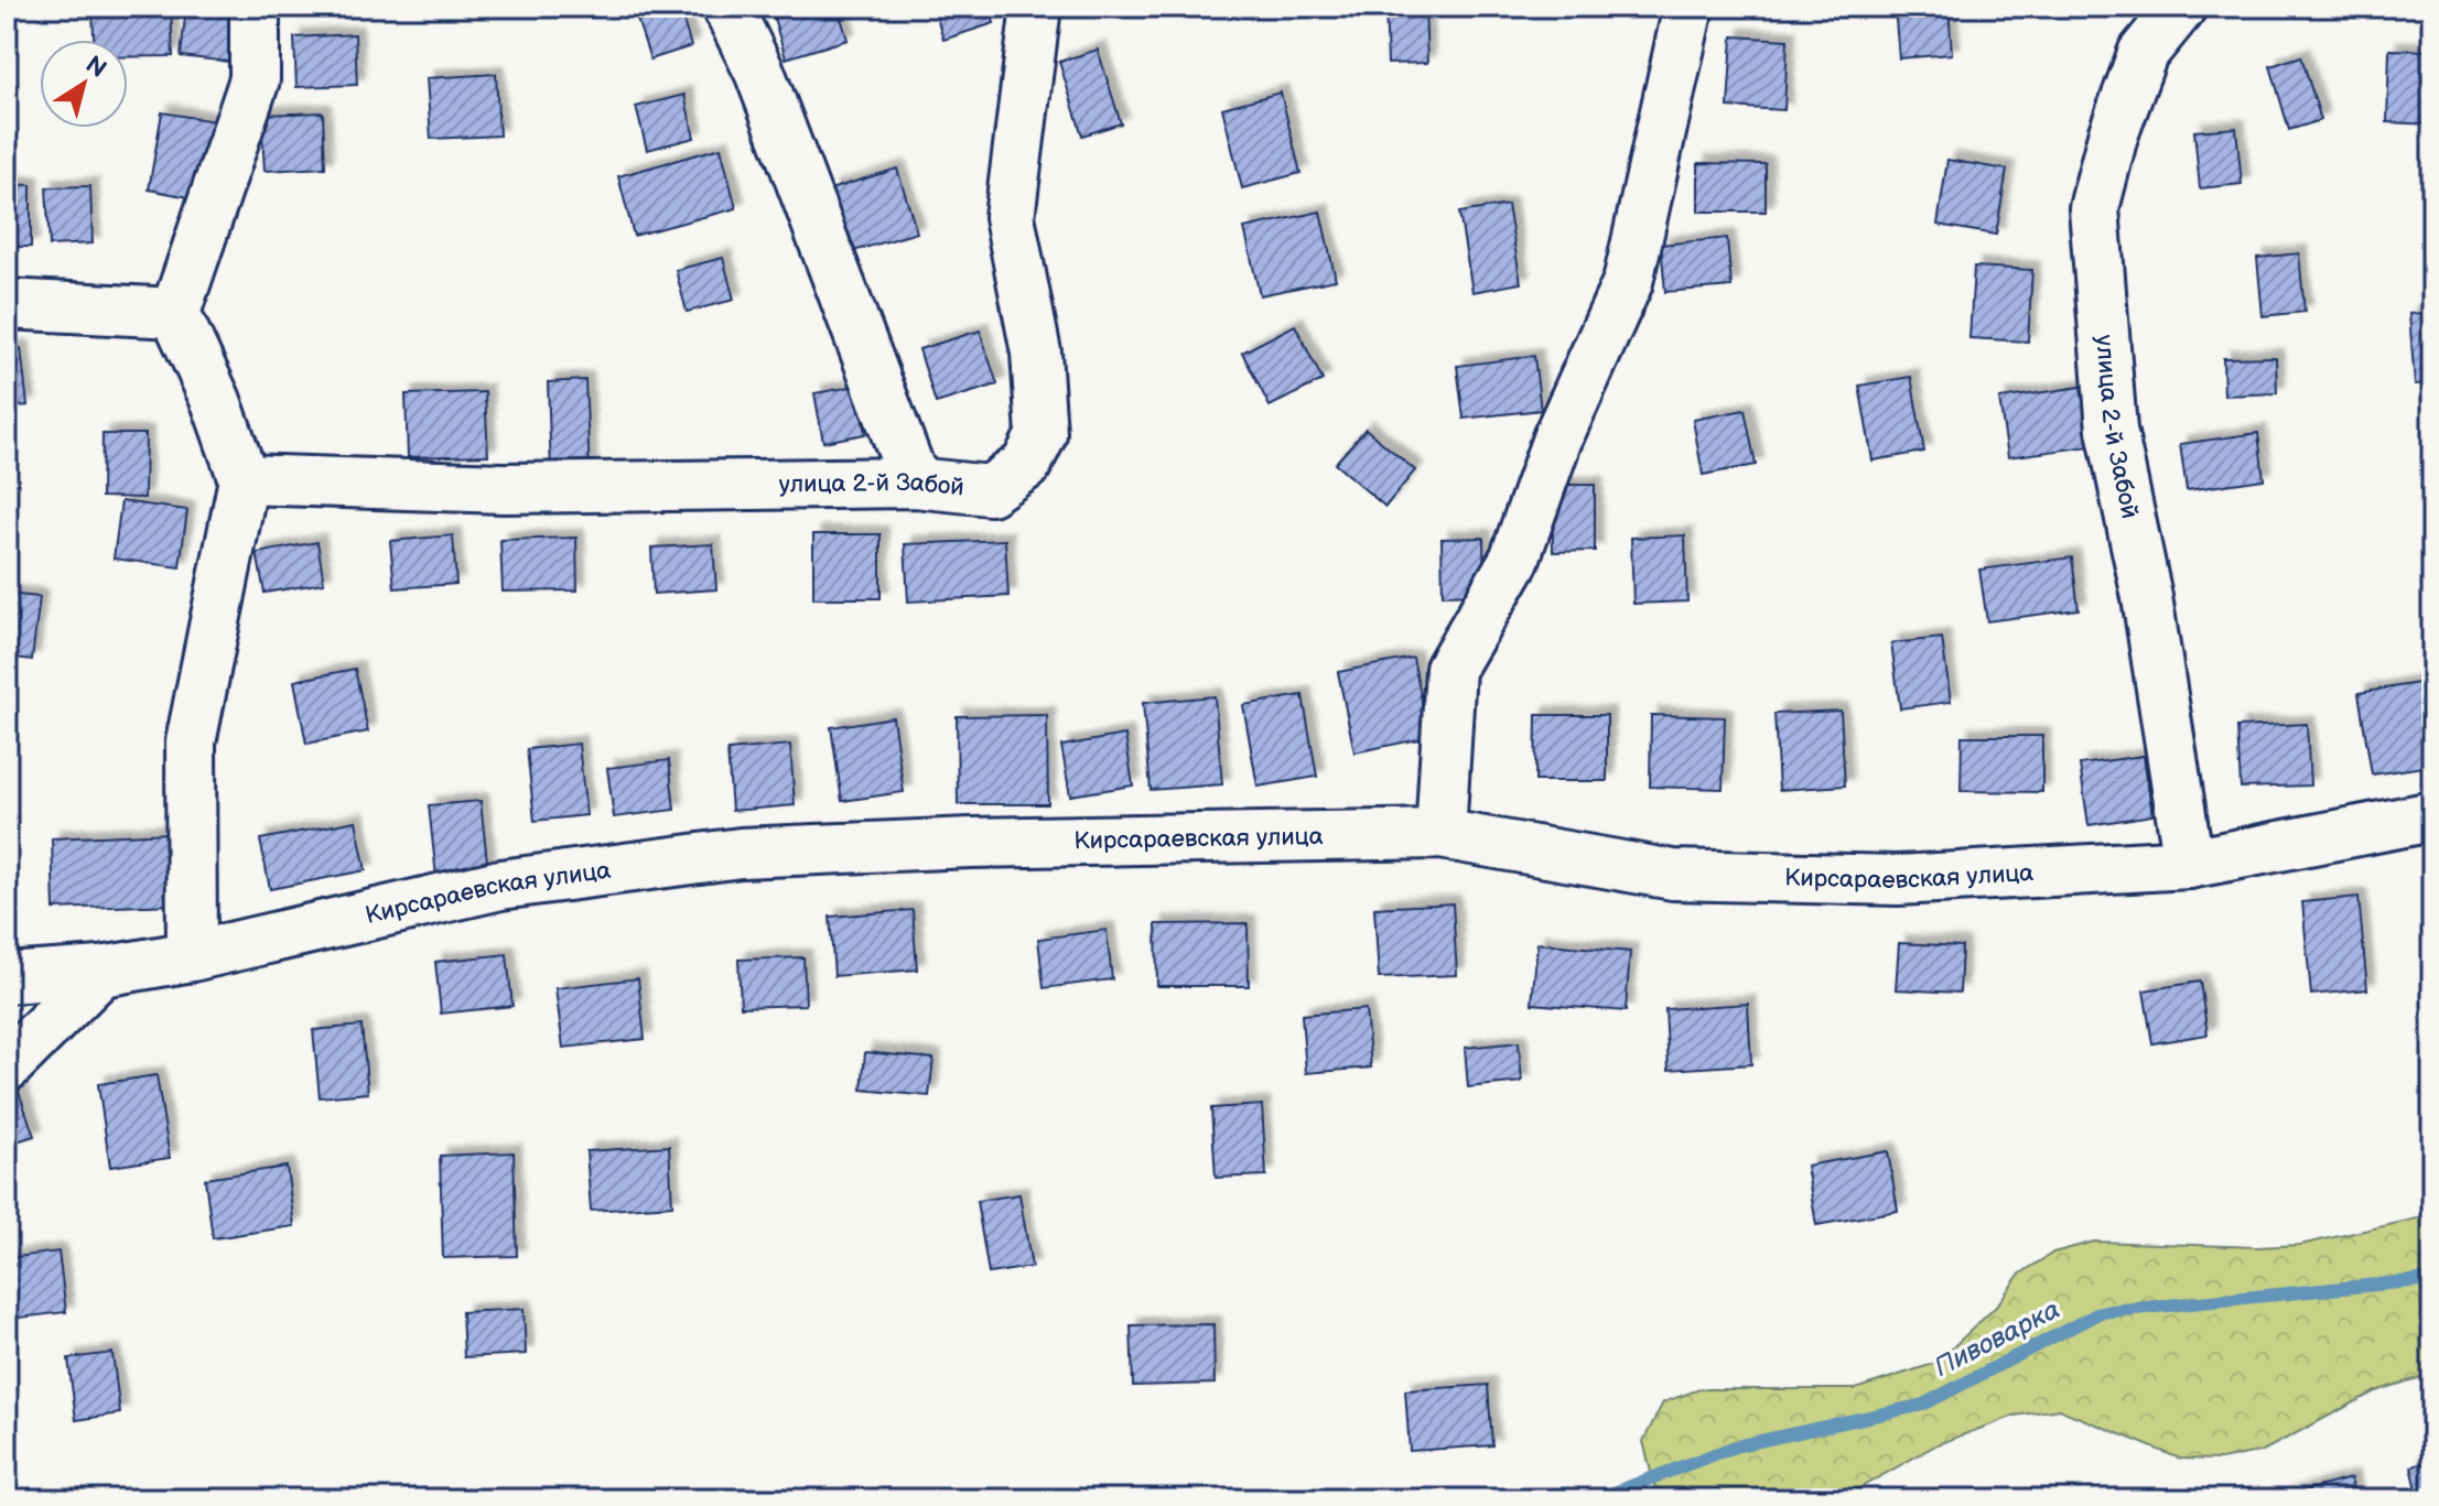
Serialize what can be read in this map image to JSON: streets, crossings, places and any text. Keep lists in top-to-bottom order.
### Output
{
  "streets": {
    "street": ["улица 2-й Забой", "Кирсараевская улица"]
  },
  "crossings": [
    ["улица 2-й Забой", "Кирсараевская улица"]
  ],
  "water": ["Пивоварка"],
  "north": "top right"
}
